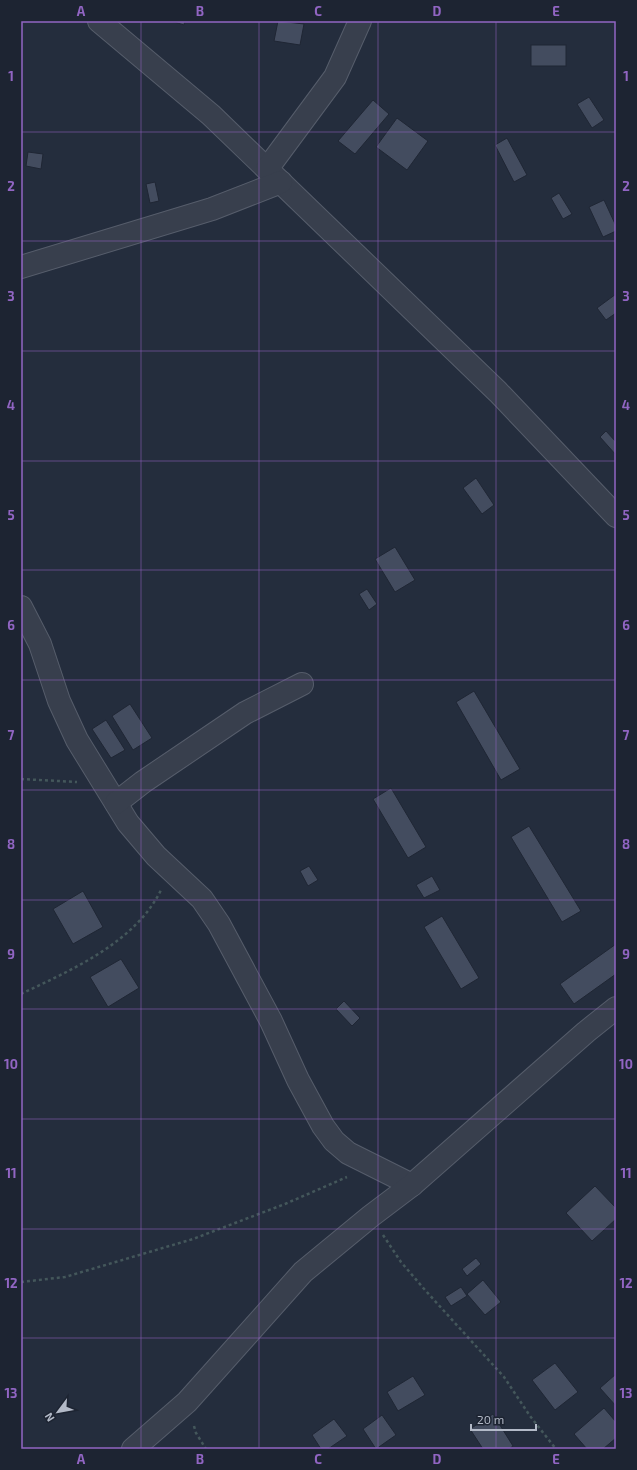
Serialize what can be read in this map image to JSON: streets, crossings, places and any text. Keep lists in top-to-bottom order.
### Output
{
  "scale_bar": "20 m",
  "north": "bottom left",
  "grid": {
    "columns": [
      "A",
      "B",
      "C",
      "D",
      "E"
    ],
    "rows": [
      "1",
      "2",
      "3",
      "4",
      "5",
      "6",
      "7",
      "8",
      "9",
      "10",
      "11",
      "12",
      "13"
    ]
  }
}
